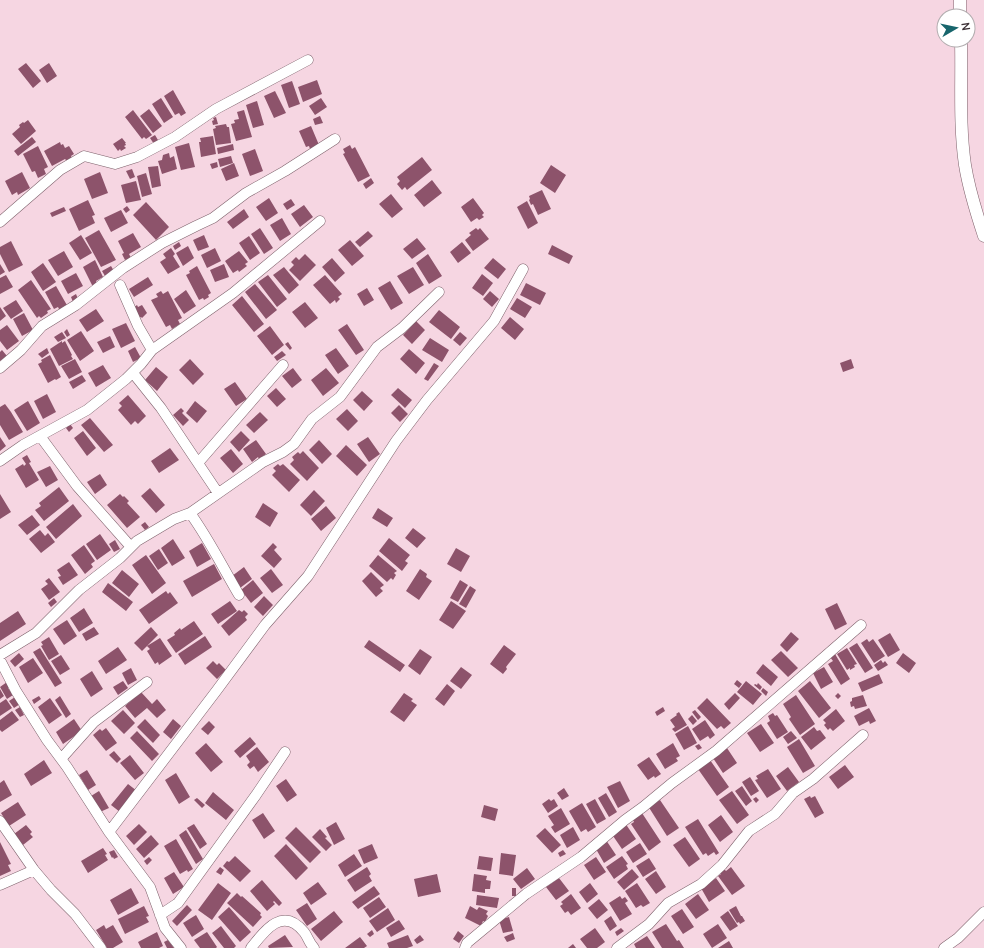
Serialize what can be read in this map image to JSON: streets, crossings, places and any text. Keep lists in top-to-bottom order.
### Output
{
  "north": "right"
}
